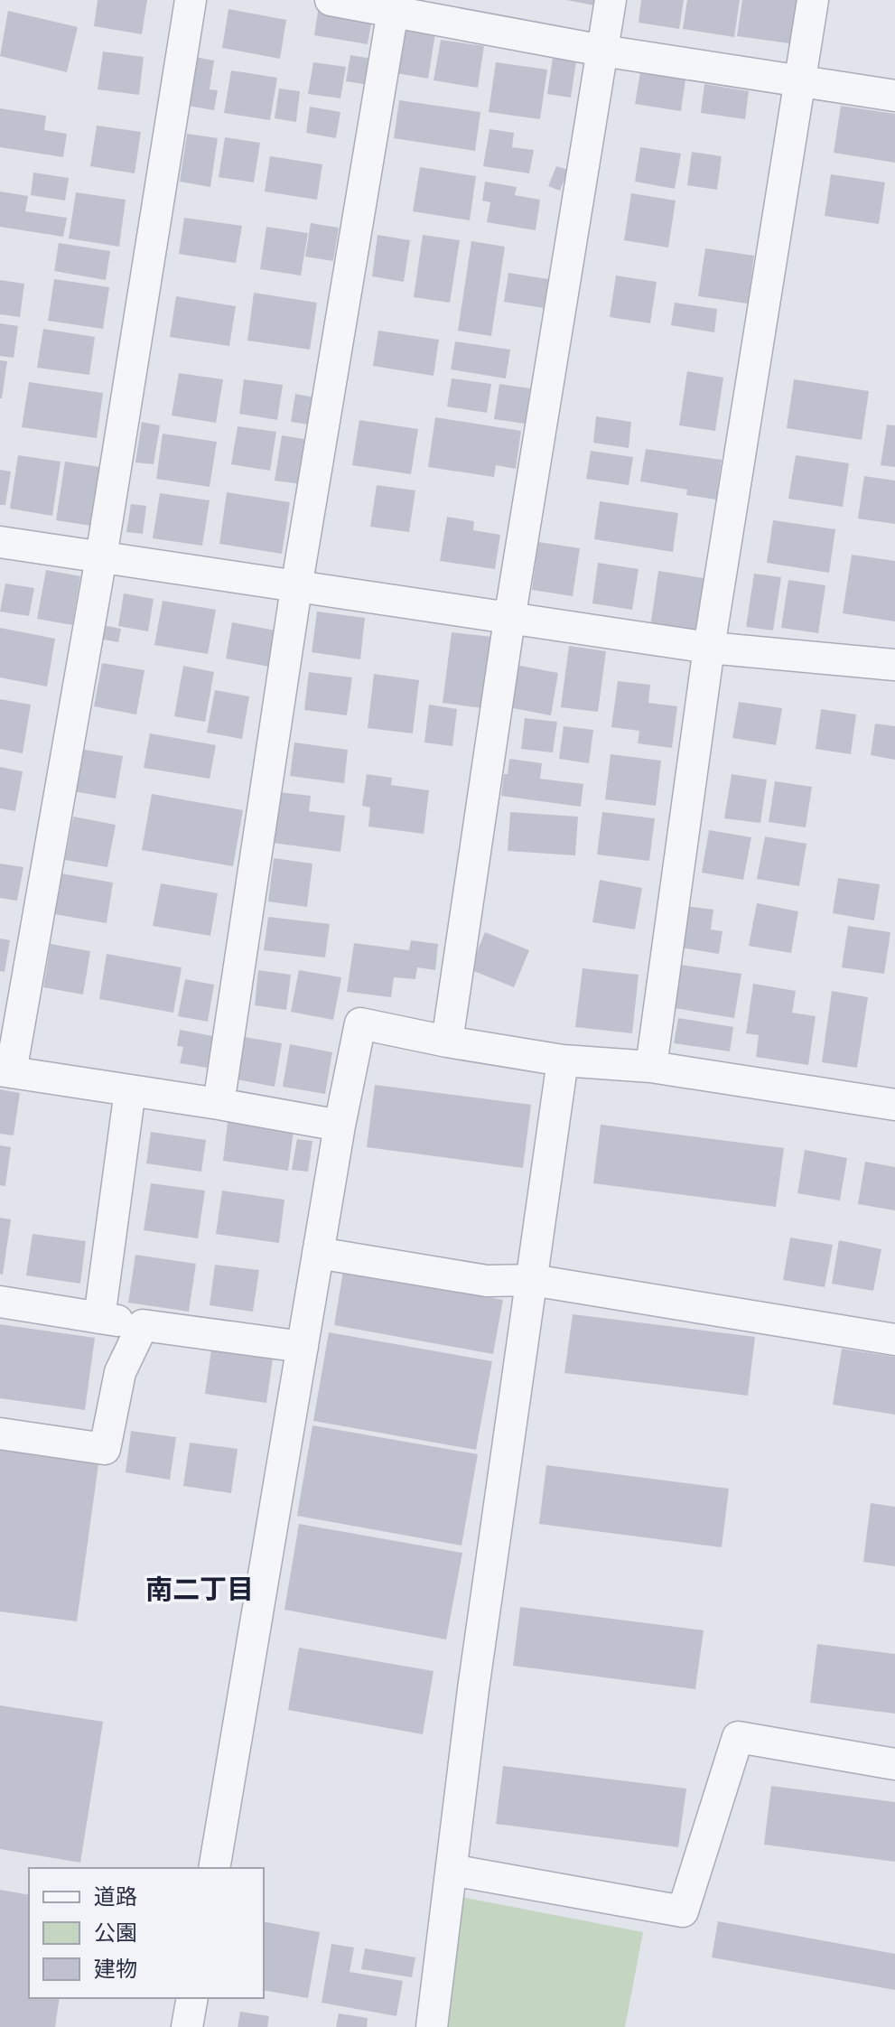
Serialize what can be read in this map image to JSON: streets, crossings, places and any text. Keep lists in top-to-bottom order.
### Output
{
  "districts": ["南二丁目"],
  "legend": ["道路", "公園", "建物"]
}
